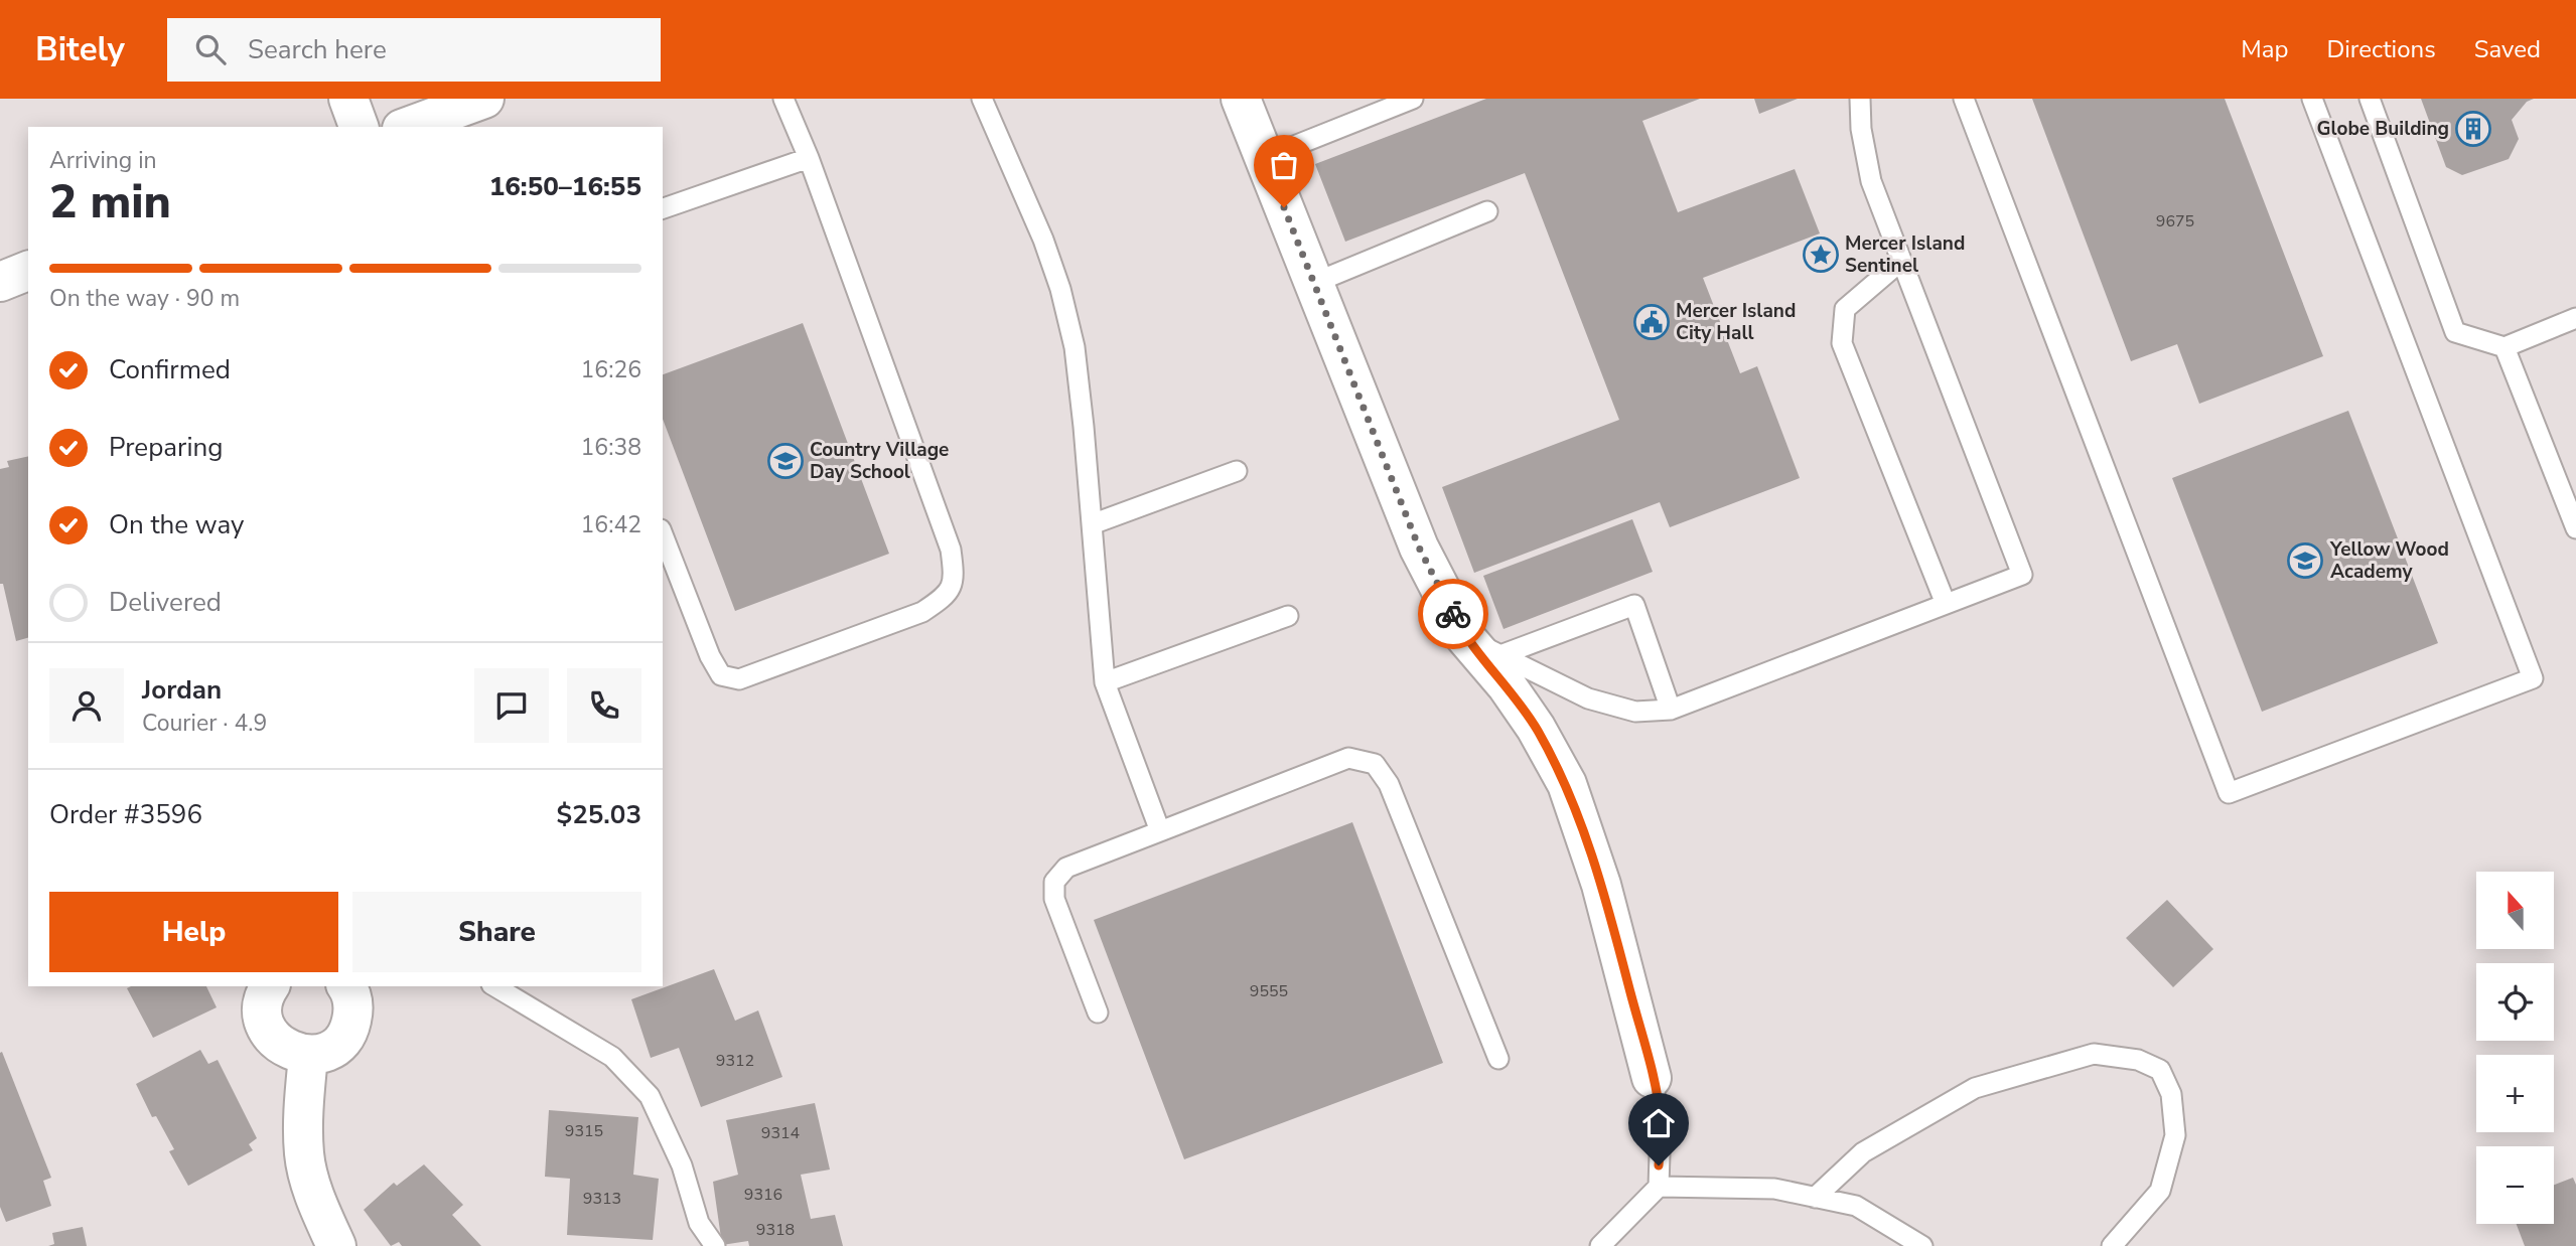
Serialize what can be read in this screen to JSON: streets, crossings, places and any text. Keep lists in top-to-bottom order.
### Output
{
  "places": {
    "building": ["Globe Building"],
    "place": ["Mercer Island Sentinel"],
    "public building": ["Mercer Island City Hall"],
    "school or university": ["Country Village Day School", "Yellow Wood Academy"]
  },
  "house_numbers": [
    "9675",
    "9555",
    "9312",
    "9315",
    "9314",
    "9316",
    "9313",
    "9318"
  ],
  "north": "top",
  "page": {
    "header": "Bitely",
    "search": "Search here",
    "nav": ["Map", "Directions", "Saved"],
    "heading": ["2 min", "Arriving in", "16:50–16:55"],
    "panel": [
      "Jordan",
      "Courier · 4.9",
      "Order #3596",
      "$25.03"
    ],
    "bar": "On the way · 90 m",
    "list": [
      ["Confirmed", "16:26"],
      ["Preparing", "16:38"],
      ["On the way", "16:42"],
      "Delivered"
    ],
    "map_buttons": ["+", "−"],
    "buttons": ["Help", "Share"]
  }
}
